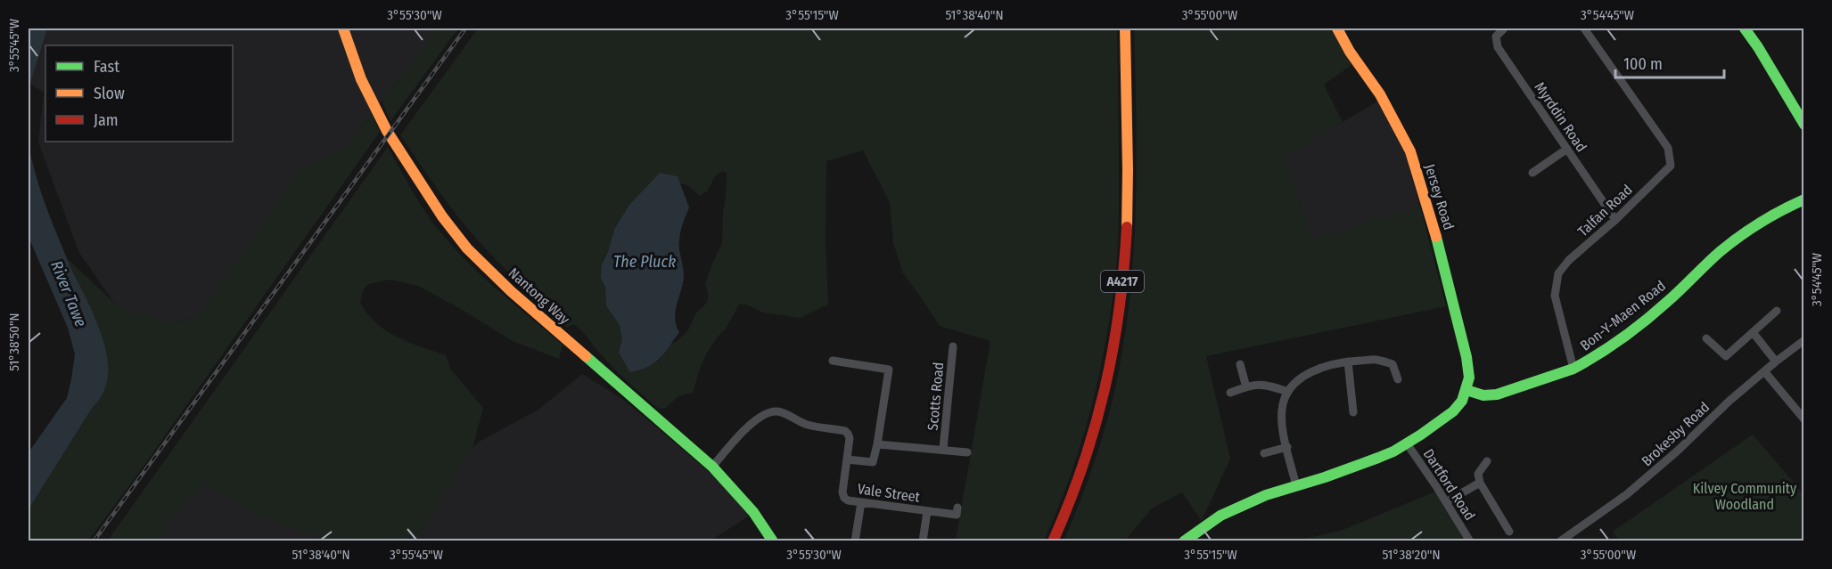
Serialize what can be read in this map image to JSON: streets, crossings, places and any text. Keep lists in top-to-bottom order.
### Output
{
  "streets": {
    "main road": [
      "Jersey Road",
      "A4217",
      "Nantong Way",
      "Bon-Y-Maen Road"
    ],
    "street": [
      "Myrddin Road",
      "Talfan Road",
      "Scotts Road",
      "Brokesby Road",
      "Dartford Road",
      "Vale Street"
    ]
  },
  "crossings": [
    ["Myrddin Road", "Talfan Road"],
    ["Jersey Road", "Bon-Y-Maen Road"],
    ["Talfan Road", "Bon-Y-Maen Road"],
    ["Nantong Way", "Vale Street"]
  ],
  "water": ["The Pluck", "River Tawe"],
  "parks": ["Kilvey Community Woodland"],
  "legend": ["Fast", "Slow", "Jam"],
  "scale_bar": "100 m",
  "coordinates": [
    "3°55'30\"W",
    "3°55'15\"W",
    "51°38'40\"N",
    "3°55'00\"W",
    "3°54'45\"W",
    "3°55'45\"W",
    "51°38'50\"N",
    "51°38'20\"N"
  ]
}
